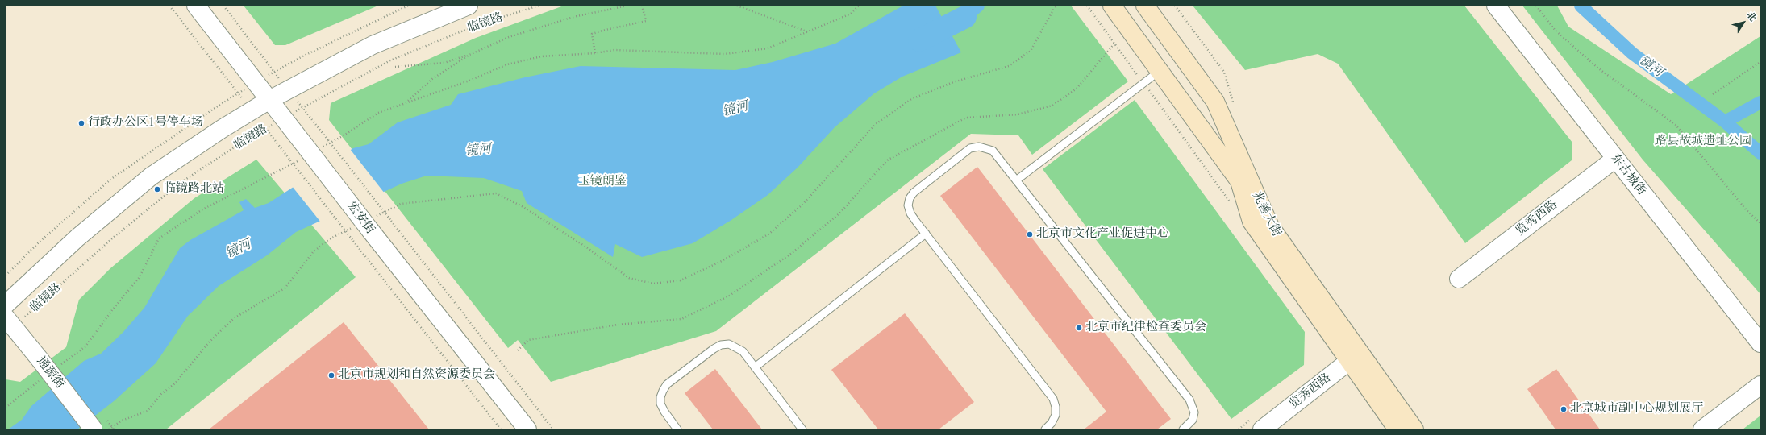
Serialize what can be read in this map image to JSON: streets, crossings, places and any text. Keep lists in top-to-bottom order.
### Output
{
  "streets": {
    "main road": ["兆善大街"],
    "street": [
      "临镜路",
      "东古城街",
      "宏安街",
      "览秀西路",
      "通源街"
    ]
  },
  "crossings": [
    ["临镜路", "宏安街"],
    ["临镜路", "通源街"],
    ["东古城街", "览秀西路"],
    ["兆善大街", "览秀西路"]
  ],
  "water": ["镜河"],
  "parks": ["路县故城遗址公园", "玉镜朗鉴"],
  "places": [
    "行政办公区1号停车场",
    "临镜路北站",
    "北京市文化产业促进中心",
    "北京市纪律检查委员会",
    "北京市规划和自然资源委员会",
    "北京城市副中心规划展厅"
  ],
  "north": "top right"
}
